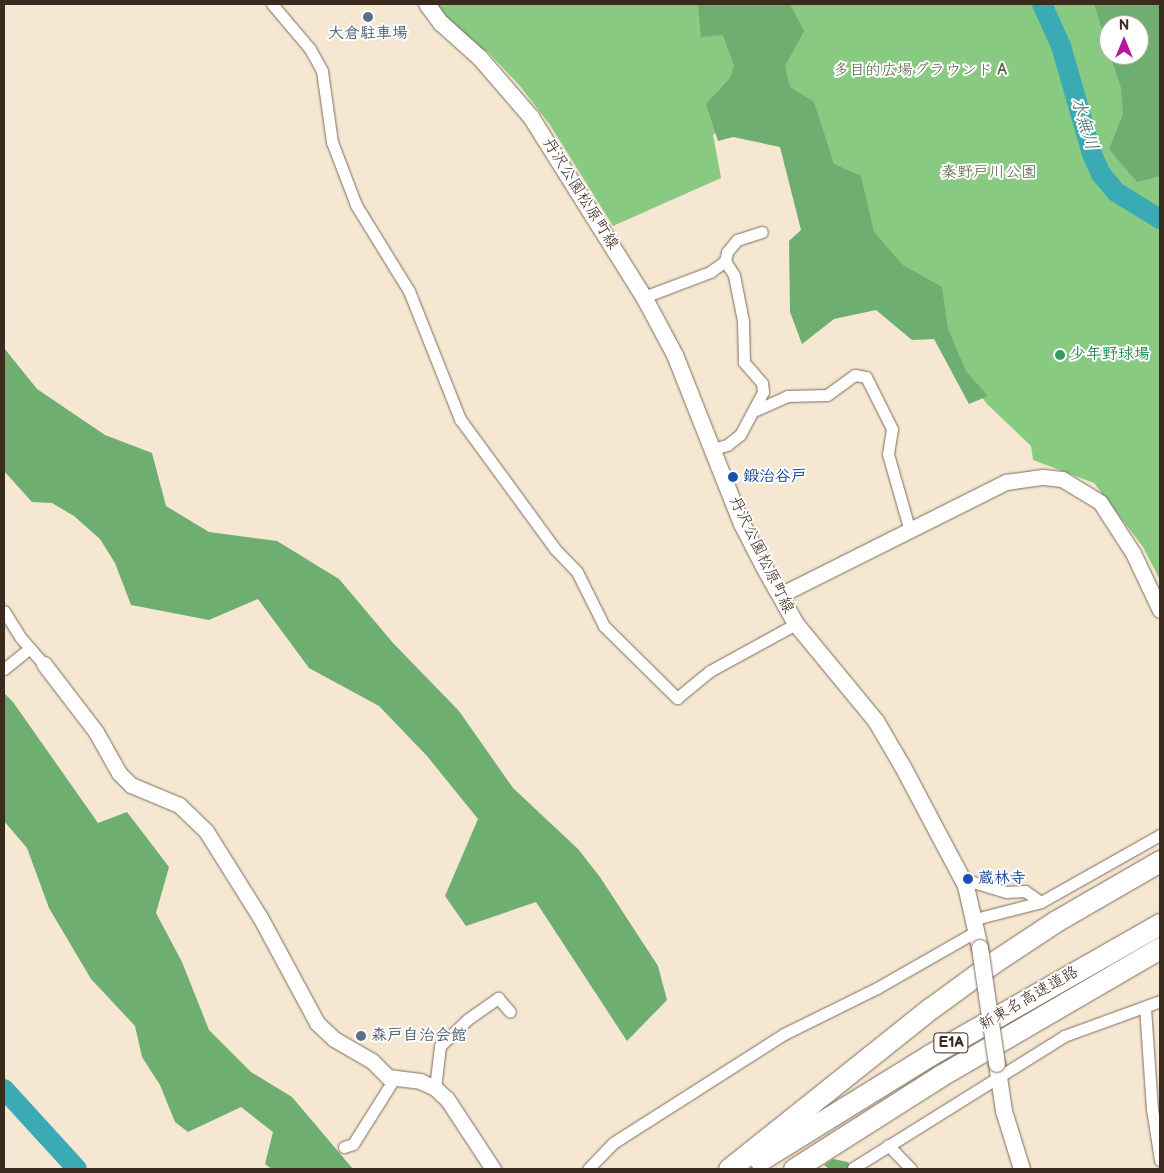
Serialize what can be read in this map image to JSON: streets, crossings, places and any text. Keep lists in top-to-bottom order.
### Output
{
  "streets": {
    "highway": ["新東名高速道路", "E1A"],
    "main road": ["丹沢公園松原町線"]
  },
  "water": ["水無川"],
  "parks": ["多目的広場グラウンド A", "秦野戸川公園"],
  "places": [
    "大倉駐車場",
    "少年野球場",
    "鍛治谷戸",
    "蔵林寺",
    "森戸自治会館"
  ],
  "north": "top"
}
